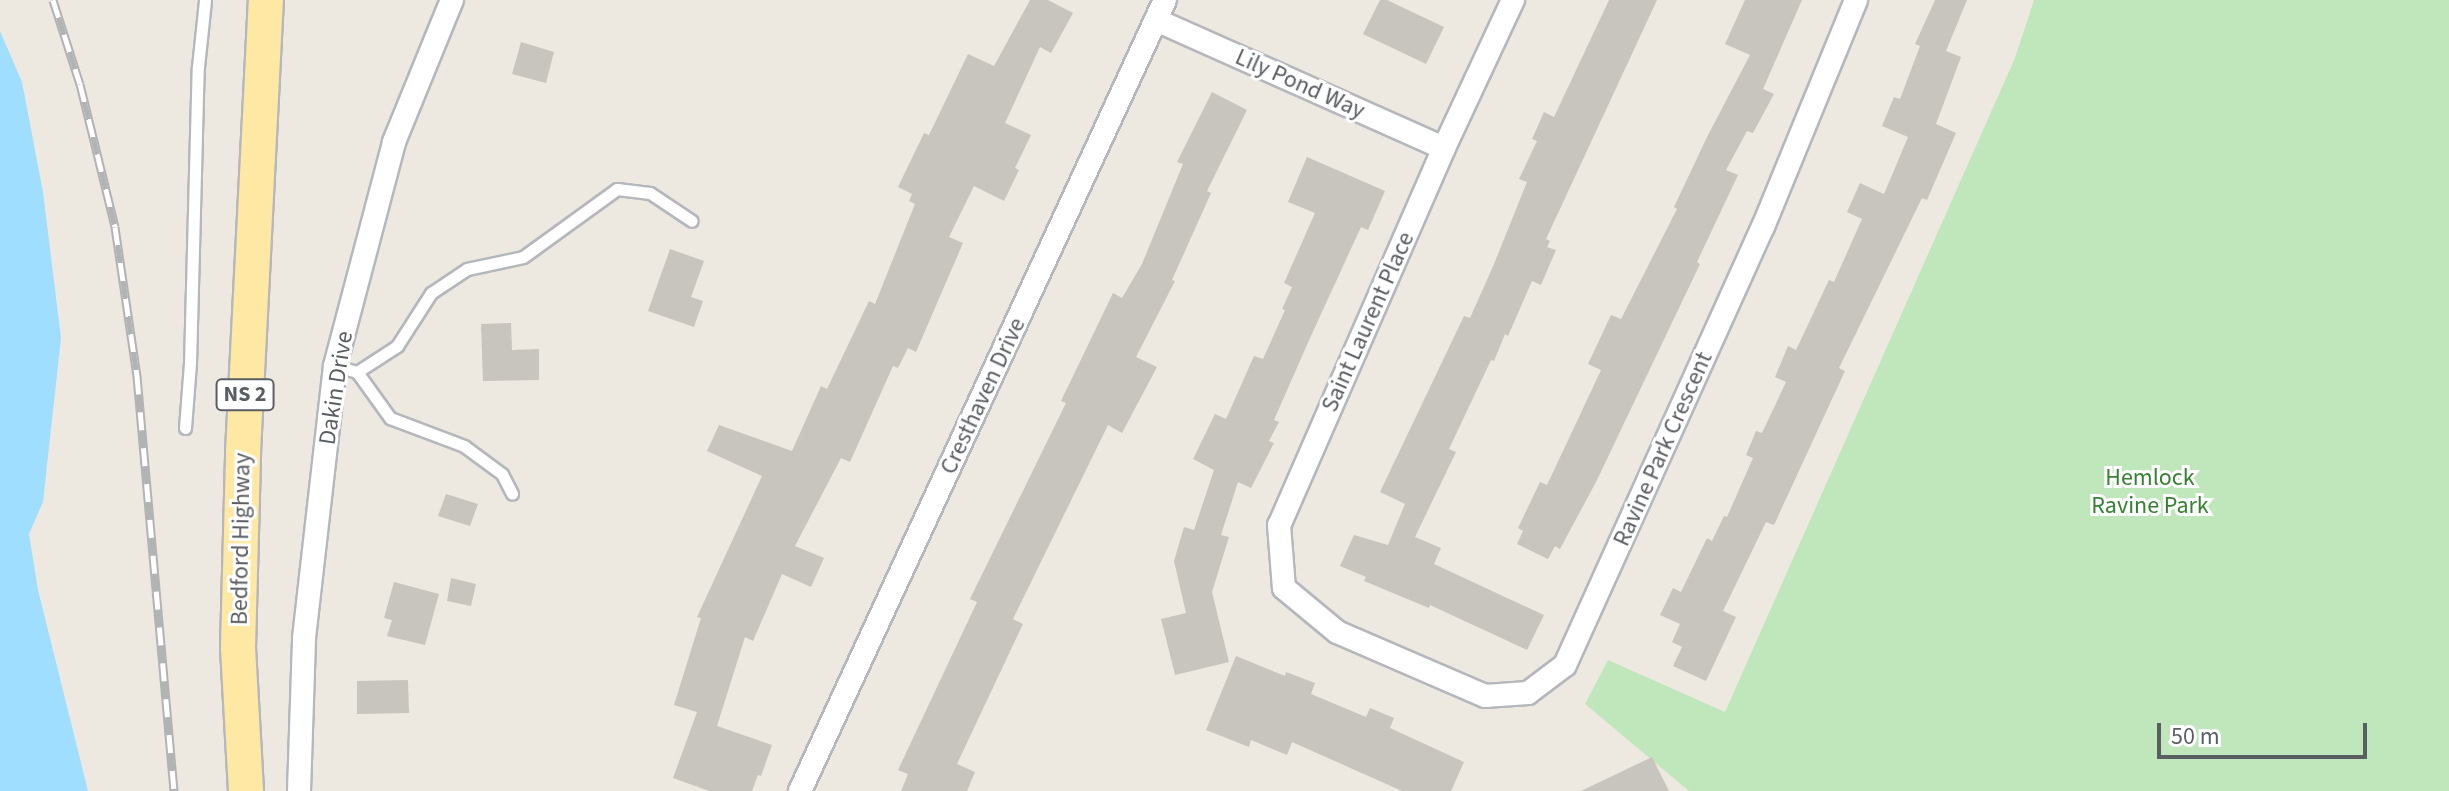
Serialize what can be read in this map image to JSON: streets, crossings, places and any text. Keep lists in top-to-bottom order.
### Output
{
  "streets": {
    "main road": ["NS 2", "Bedford Highway"],
    "street": [
      "Lily Pond Way",
      "Saint Laurent Place",
      "Dakin Drive",
      "Cresthaven Drive",
      "Ravine Park Crescent"
    ]
  },
  "crossings": [
    ["Lily Pond Way", "Saint Laurent Place"],
    ["Lily Pond Way", "Cresthaven Drive"],
    ["Saint Laurent Place", "Ravine Park Crescent"]
  ],
  "parks": ["Hemlock Ravine Park"],
  "scale_bar": "50 m"
}
